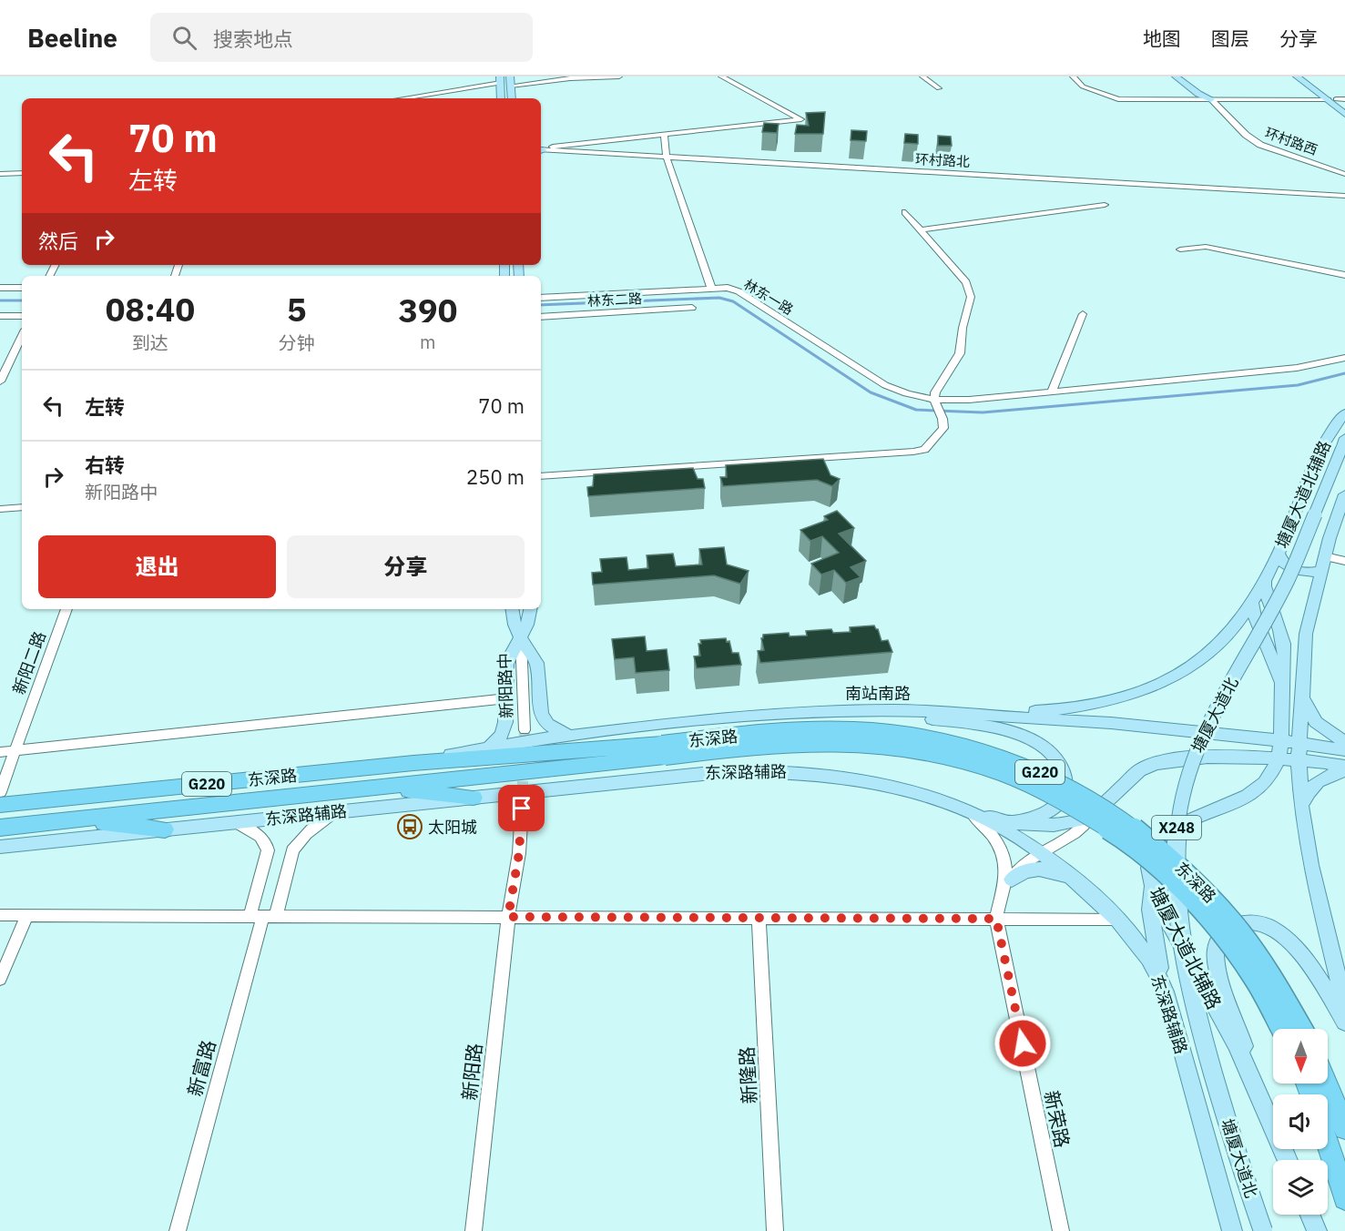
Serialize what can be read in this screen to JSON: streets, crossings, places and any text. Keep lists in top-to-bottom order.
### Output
{
  "streets": {
    "highway": ["东深路", "G220"],
    "main road": [
      "环村路西",
      "塘厦大道北辅路",
      "新阳路中",
      "南站南路",
      "塘厦大道北",
      "东深路辅路",
      "X248"
    ],
    "street": [
      "环村路北",
      "林东一路",
      "林东二路",
      "新阳二路",
      "新富路",
      "新阳路",
      "新隆路",
      "新荣路"
    ]
  },
  "crossings": [
    ["塘厦大道北辅路", "南站南路"],
    ["南站南路", "东深路"],
    ["南站南路", "东深路辅路"]
  ],
  "places": {
    "bus stop": ["太阳城"]
  },
  "north": "bottom",
  "page": {
    "header": "Beeline",
    "search": "搜索地点",
    "nav": ["地图", "图层", "分享"],
    "turn": ["70 m", "左转"],
    "then": "然后",
    "eta": [
      "08:40",
      "到达",
      "5",
      "分钟",
      "390",
      "m"
    ],
    "list": [
      {
        "name": "左转",
        "value": "70 m"
      },
      {
        "name": "右转",
        "note": "新阳路中",
        "value": "250 m"
      }
    ],
    "buttons": ["退出", "分享"]
  }
}
